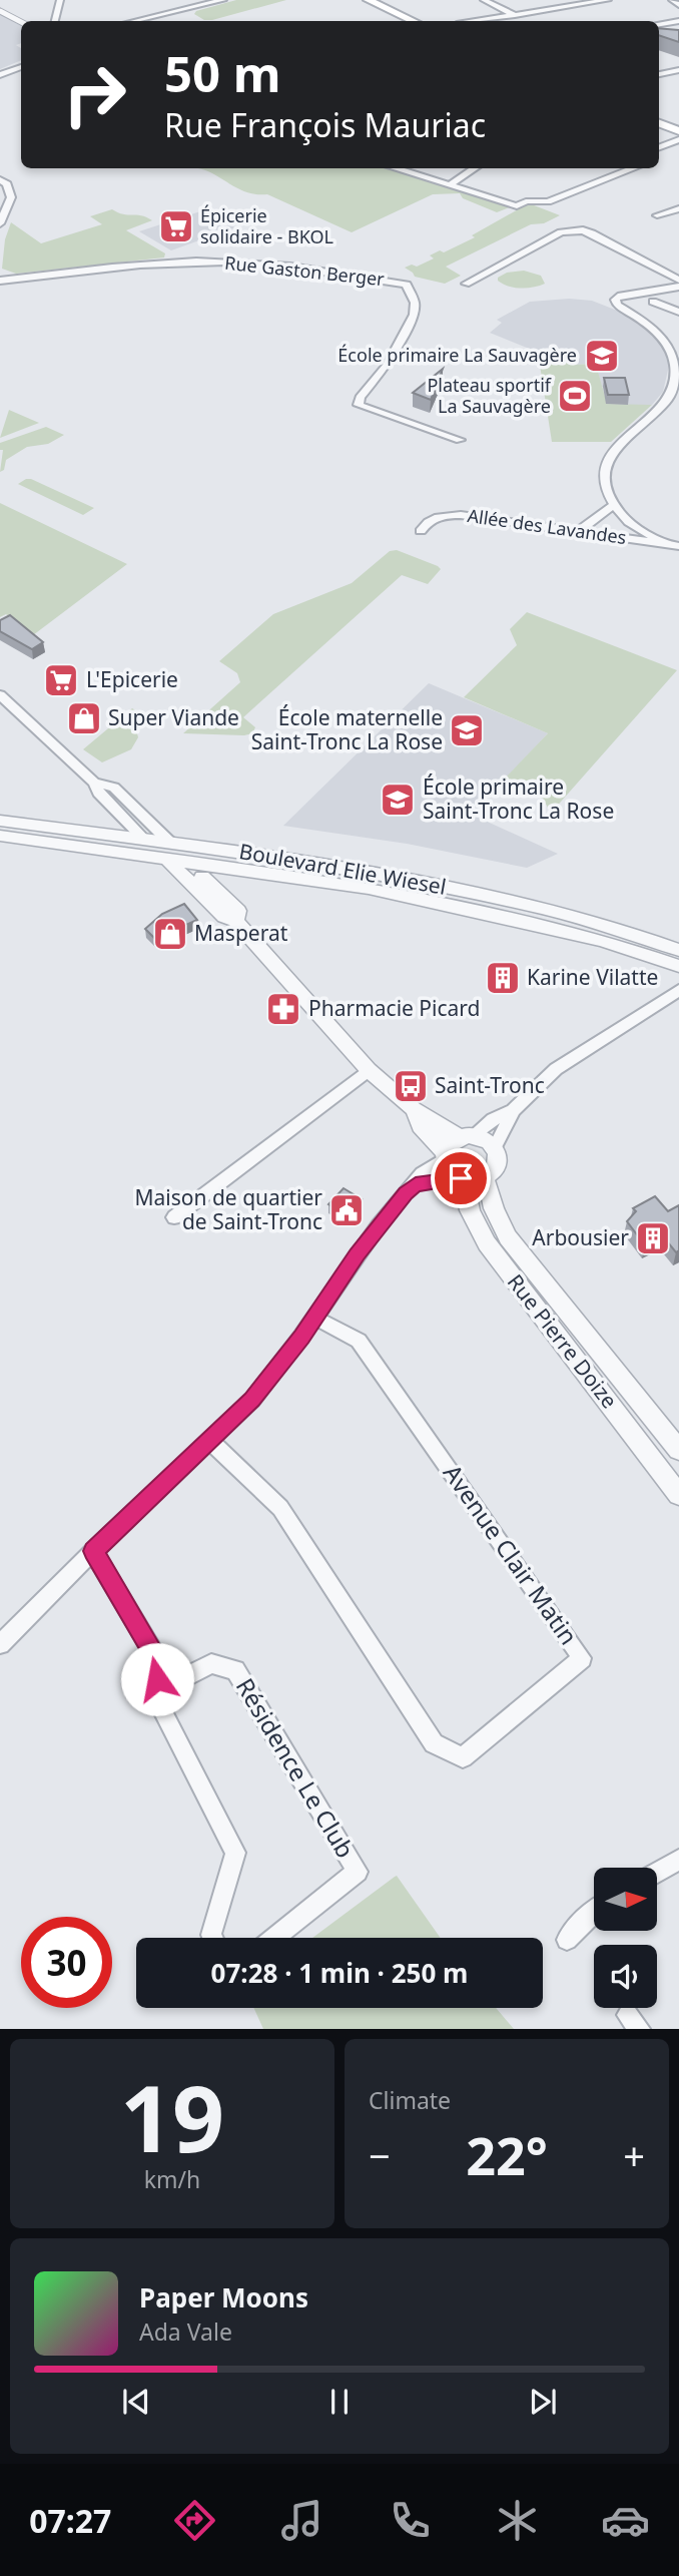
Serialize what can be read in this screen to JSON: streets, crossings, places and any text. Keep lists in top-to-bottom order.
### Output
{
  "streets": {
    "street": [
      "Rue Gaston Berger",
      "Allée des Lavandes",
      "Boulevard Elie Wiesel",
      "Rue Pierre Doize",
      "Avenue Clair Matin",
      "Résidence Le Club"
    ]
  },
  "places": {
    "supermarket": ["Épicerie solidaire - BKOL", "L'Epicerie"],
    "school or university": ["École primaire La Sauvagère", "École maternelle Saint-Tronc La Rose", "École primaire Saint-Tronc La Rose"],
    "sports": ["Plateau sportif La Sauvagère"],
    "shop": ["Super Viande", "Masperat"],
    "building": ["Karine Vilatte", "Arbousier"],
    "pharmacy": ["Pharmacie Picard"],
    "bus stop": ["Saint-Tronc"],
    "public building": ["Maison de quartier de Saint-Tronc"]
  },
  "north": "right",
  "page": {
    "turn": ["50 m", "Rue François Mauriac"],
    "limit": "30",
    "trip": "07:28 · 1 min · 250 m",
    "tile": [
      ["19", "km/h"],
      "Climate"
    ],
    "heat": ["−", "22°", "+"],
    "song": ["Paper Moons", "Ada Vale"],
    "tabs": "07:27"
  }
}
